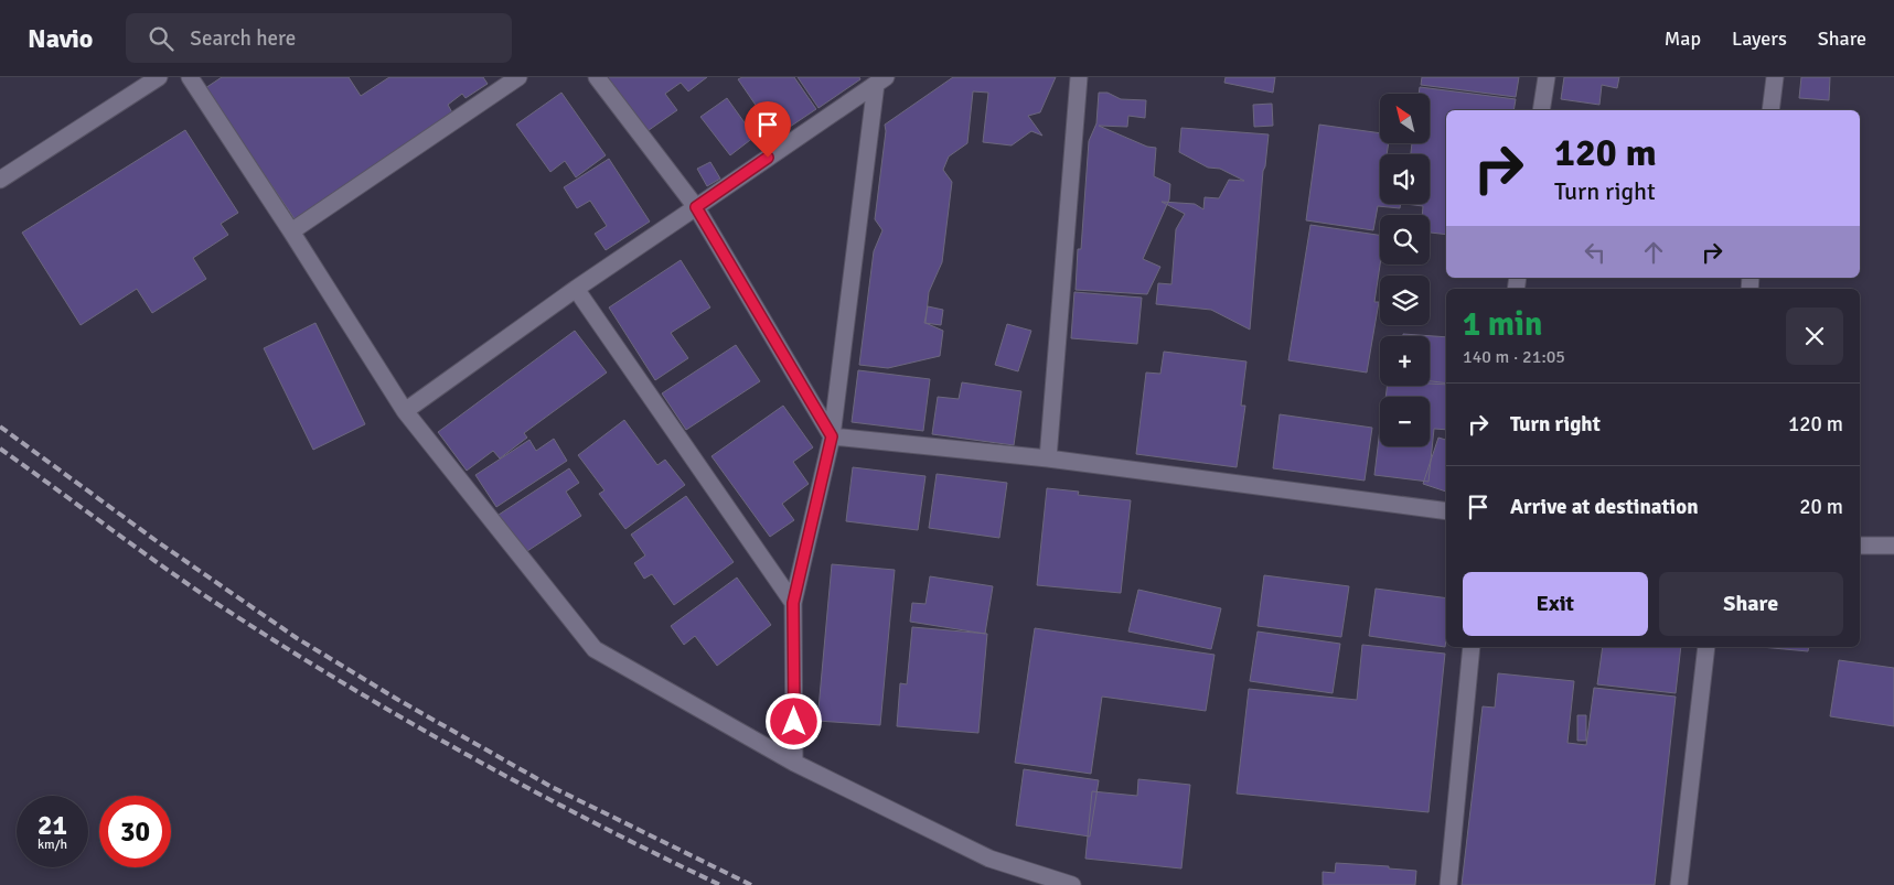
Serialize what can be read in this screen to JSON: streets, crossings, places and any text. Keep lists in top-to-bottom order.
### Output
{
  "north": "top left",
  "page": {
    "header": "Navio",
    "search": "Search here",
    "nav": ["Map", "Layers", "Share"],
    "map_buttons": ["+", "−"],
    "turn": ["120 m", "Turn right"],
    "heading": ["1 min", "140 m · 21:05"],
    "list": [
      {
        "name": "Turn right",
        "value": "120 m"
      },
      {
        "name": "Arrive at destination",
        "value": "20 m"
      }
    ],
    "buttons": ["Exit", "Share"],
    "speed": "21 km/h",
    "limit": "30"
  }
}
